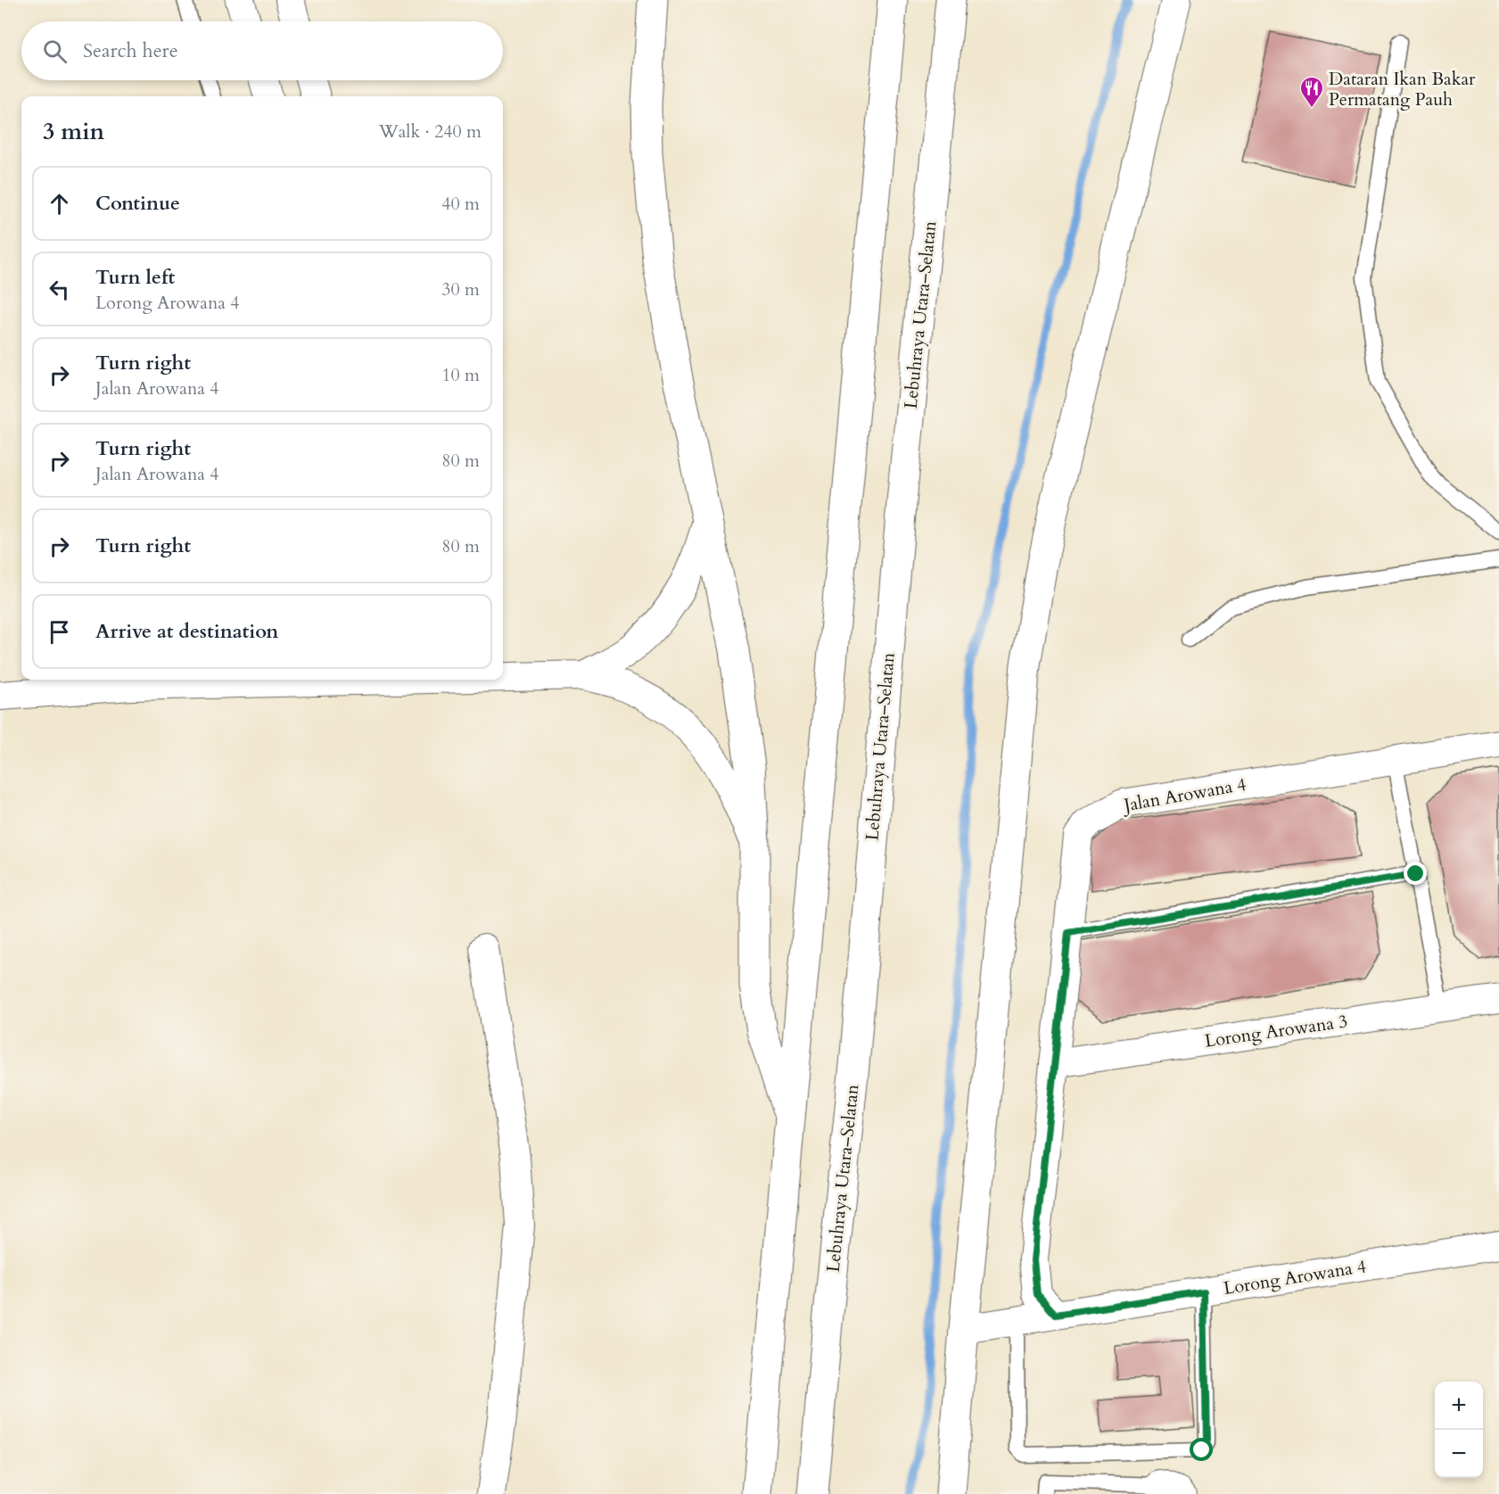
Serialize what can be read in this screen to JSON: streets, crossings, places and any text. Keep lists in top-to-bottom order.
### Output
{
  "streets": {
    "highway": ["Lebuhraya Utara–Selatan"],
    "street": ["Jalan Arowana 4", "Lorong Arowana 3", "Lorong Arowana 4"]
  },
  "crossings": [
    ["Jalan Arowana 4", "Lorong Arowana 3"],
    ["Jalan Arowana 4", "Lorong Arowana 4"]
  ],
  "places": {
    "restaurant": ["Dataran Ikan Bakar Permatang Pauh"]
  },
  "page": {
    "search": "Search here",
    "heading": ["3 min", "Walk · 240 m"],
    "list": [
      ["Continue", "40 m"],
      ["Turn left", "Lorong Arowana 4", "30 m"],
      ["Turn right", "Jalan Arowana 4", "10 m"],
      ["Turn right", "Jalan Arowana 4", "80 m"],
      ["Turn right", "80 m"],
      "Arrive at destination"
    ],
    "map_buttons": ["+", "−"]
  }
}
